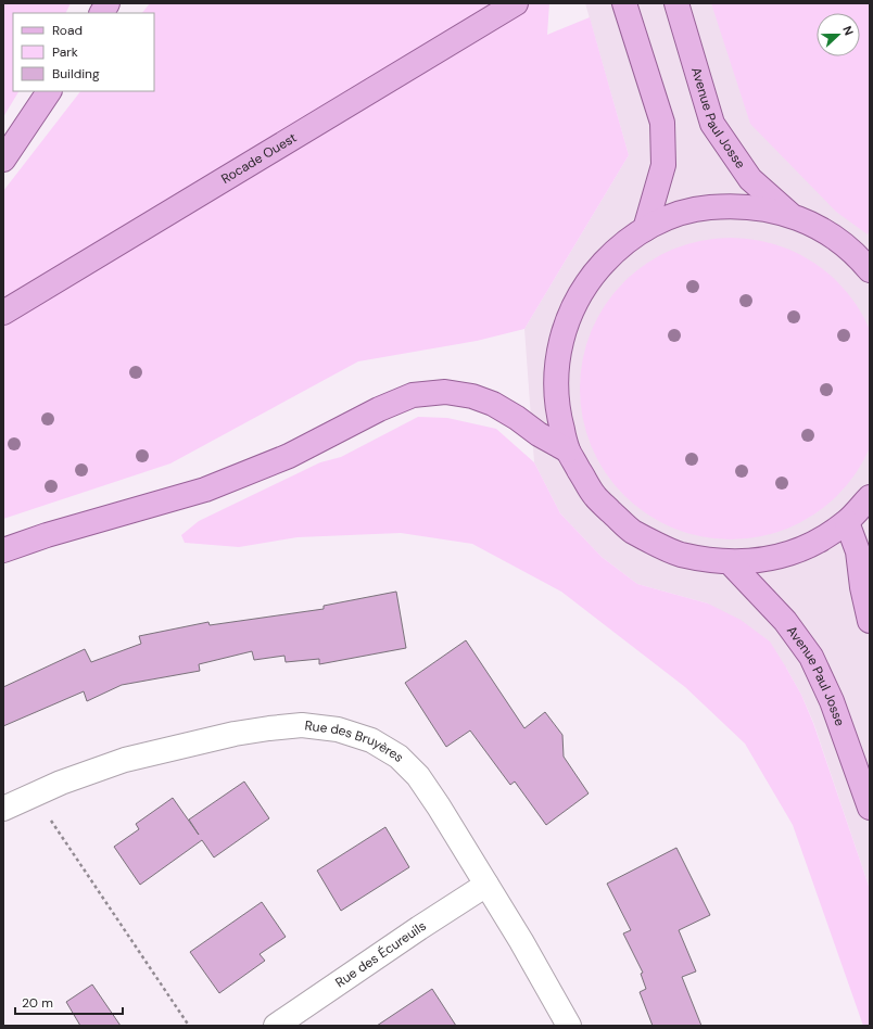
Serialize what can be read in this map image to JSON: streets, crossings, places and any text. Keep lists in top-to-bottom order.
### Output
{
  "streets": {
    "main road": ["Avenue Paul Josse", "Rocade Ouest"],
    "street": ["Rue des Bruyères", "Rue des Écureuils"]
  },
  "crossings": [
    ["Rue des Bruyères", "Rue des Écureuils"]
  ],
  "legend": ["Road", "Park", "Building"],
  "scale_bar": "20 m",
  "north": "right"
}
